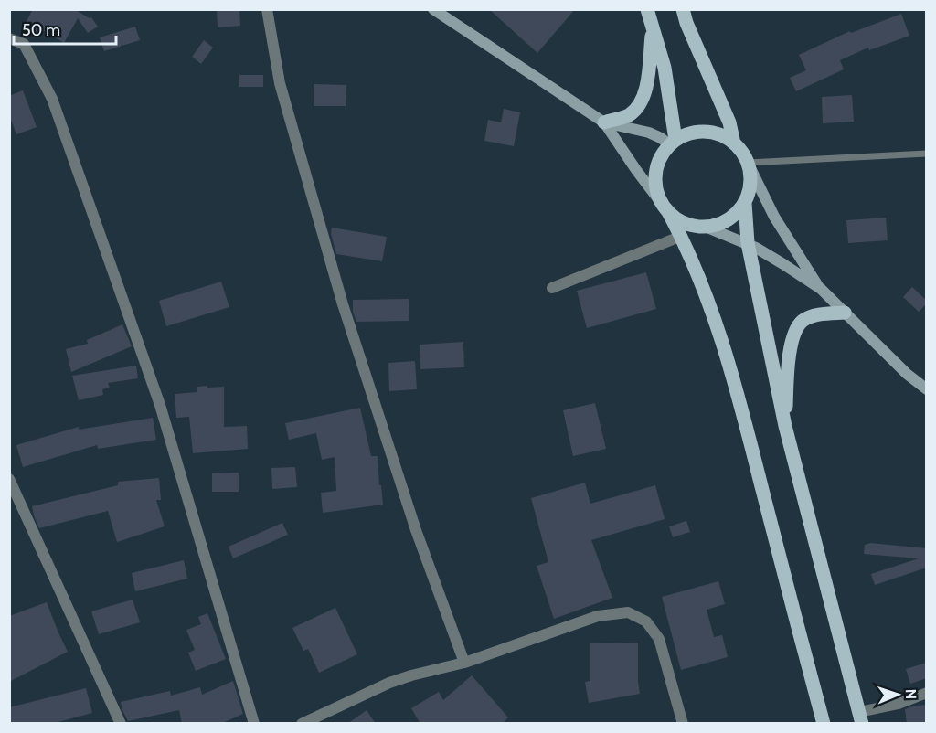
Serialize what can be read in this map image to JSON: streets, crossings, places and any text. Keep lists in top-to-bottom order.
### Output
{
  "scale_bar": "50 m",
  "north": "right"
}
